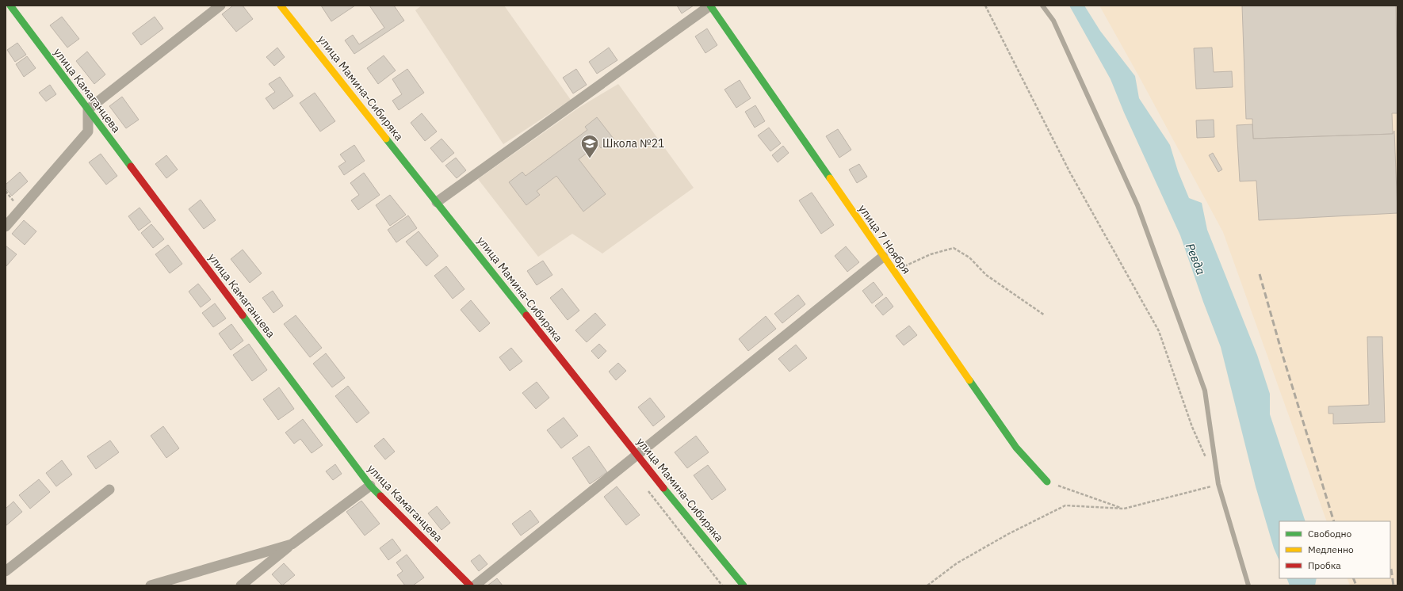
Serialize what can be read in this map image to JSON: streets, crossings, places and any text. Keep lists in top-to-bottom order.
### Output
{
  "streets": {
    "street": ["улица Мамина-Сибиряка", "улица Камаганцева", "улица 7 Ноября"]
  },
  "water": ["Ревда"],
  "places": {
    "school or university": ["Школа №21"]
  },
  "legend": ["Свободно", "Медленно", "Пробка"]
}
